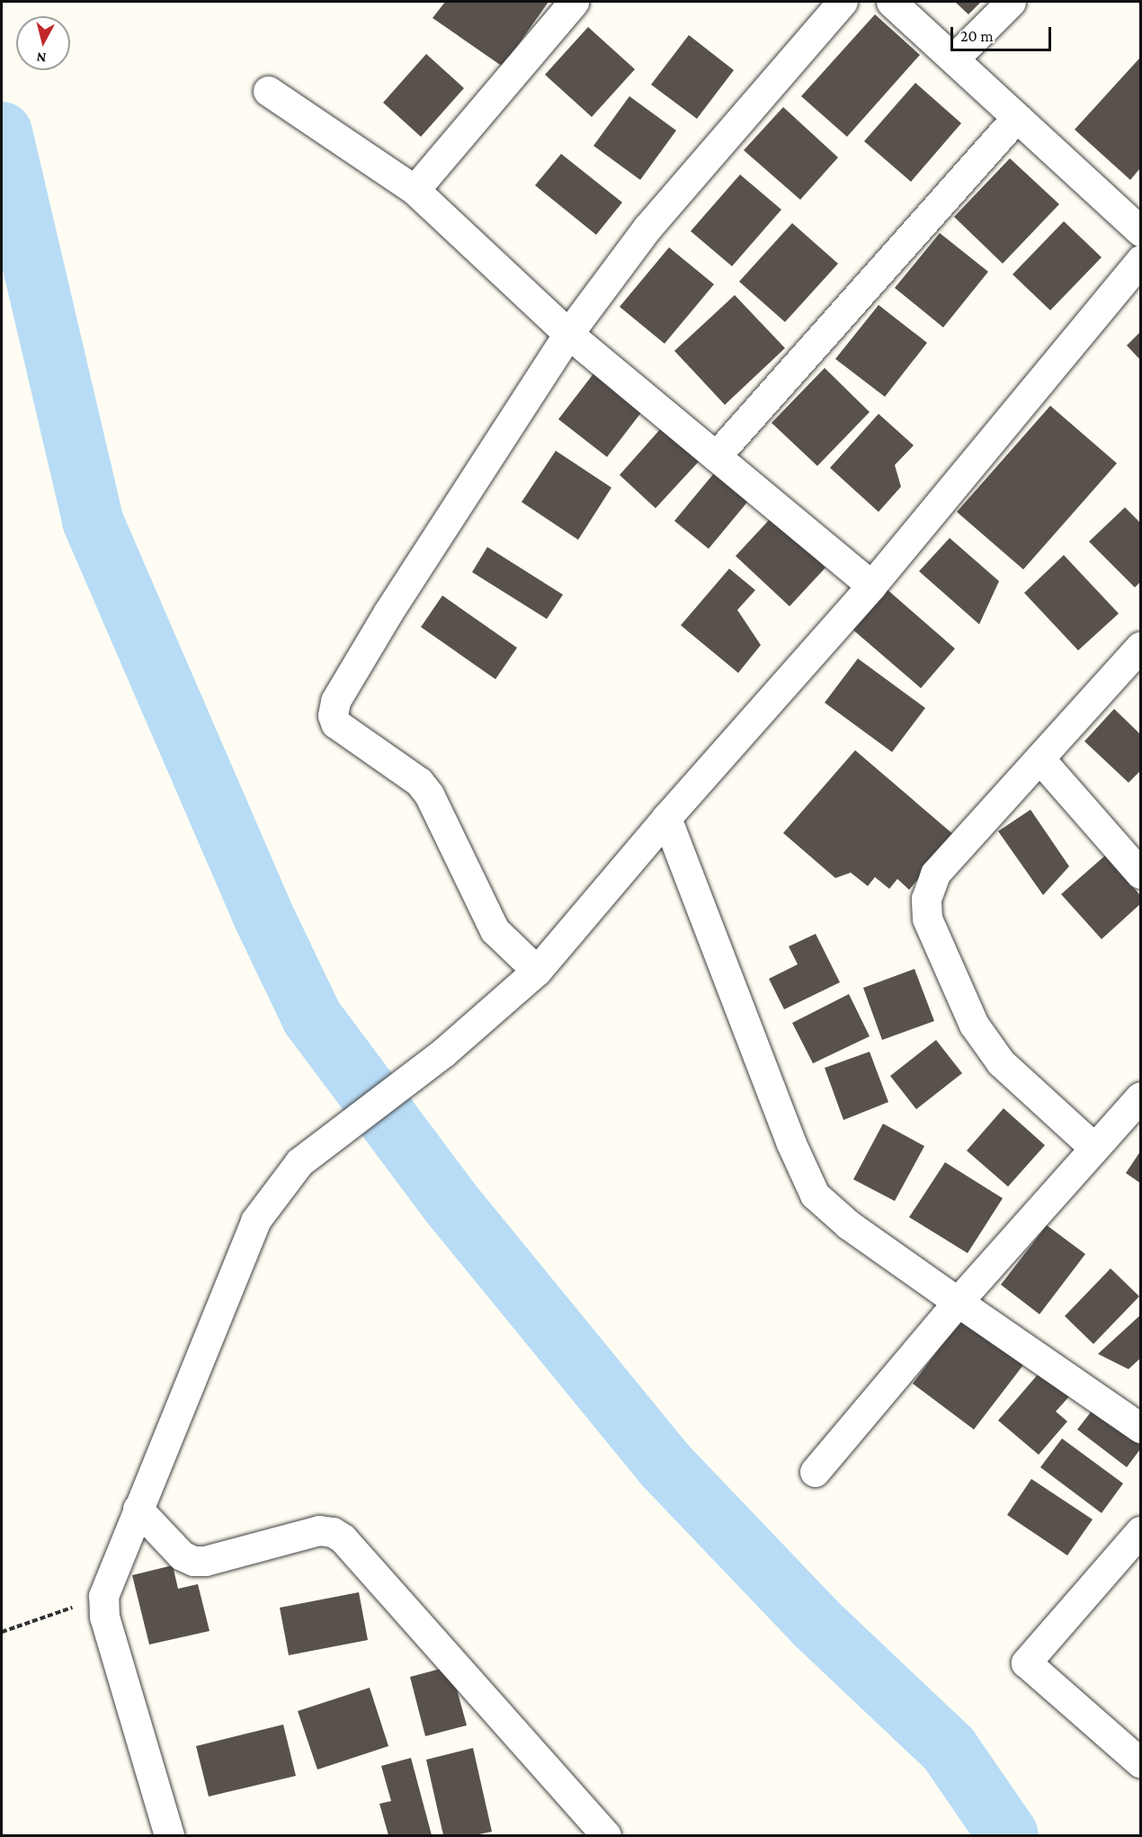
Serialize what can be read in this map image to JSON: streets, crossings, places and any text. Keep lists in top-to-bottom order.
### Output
{
  "scale_bar": "20 m",
  "north": "bottom"
}
